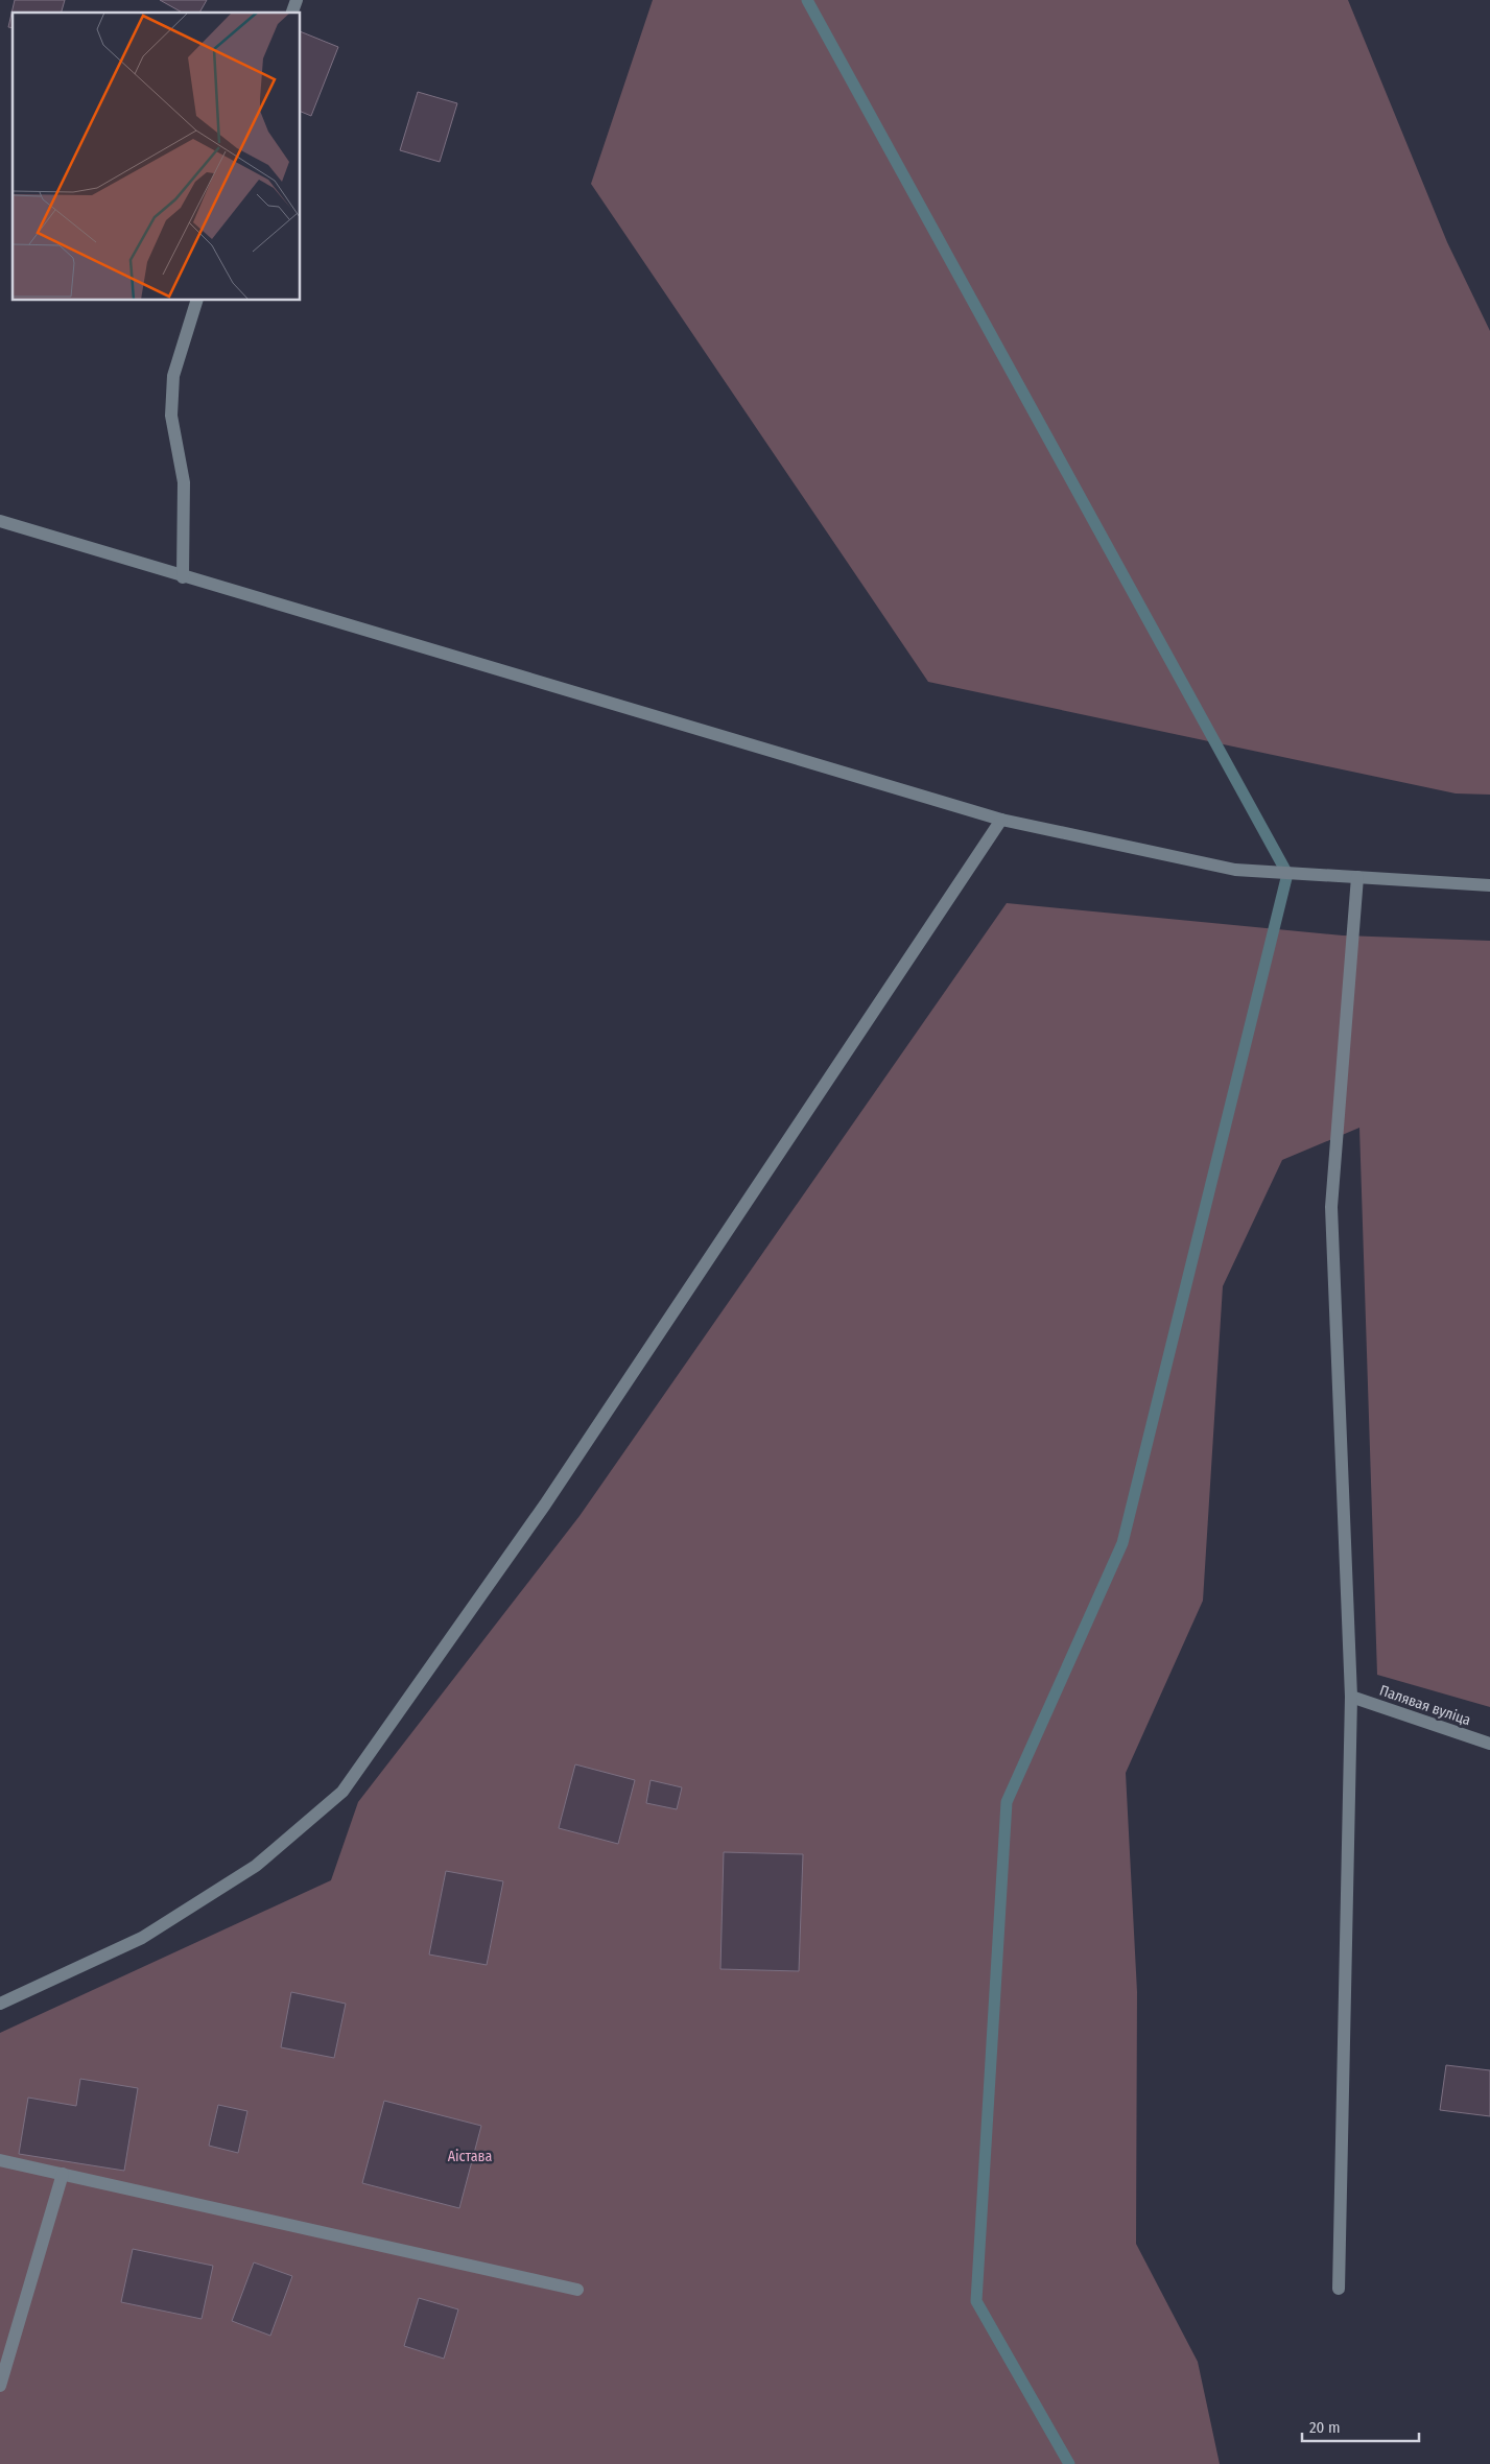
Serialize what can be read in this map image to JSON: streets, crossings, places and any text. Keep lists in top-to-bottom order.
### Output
{
  "streets": {
    "street": ["Палявая вуліца"]
  },
  "parks": ["Аістава"],
  "scale_bar": "20 m"
}
